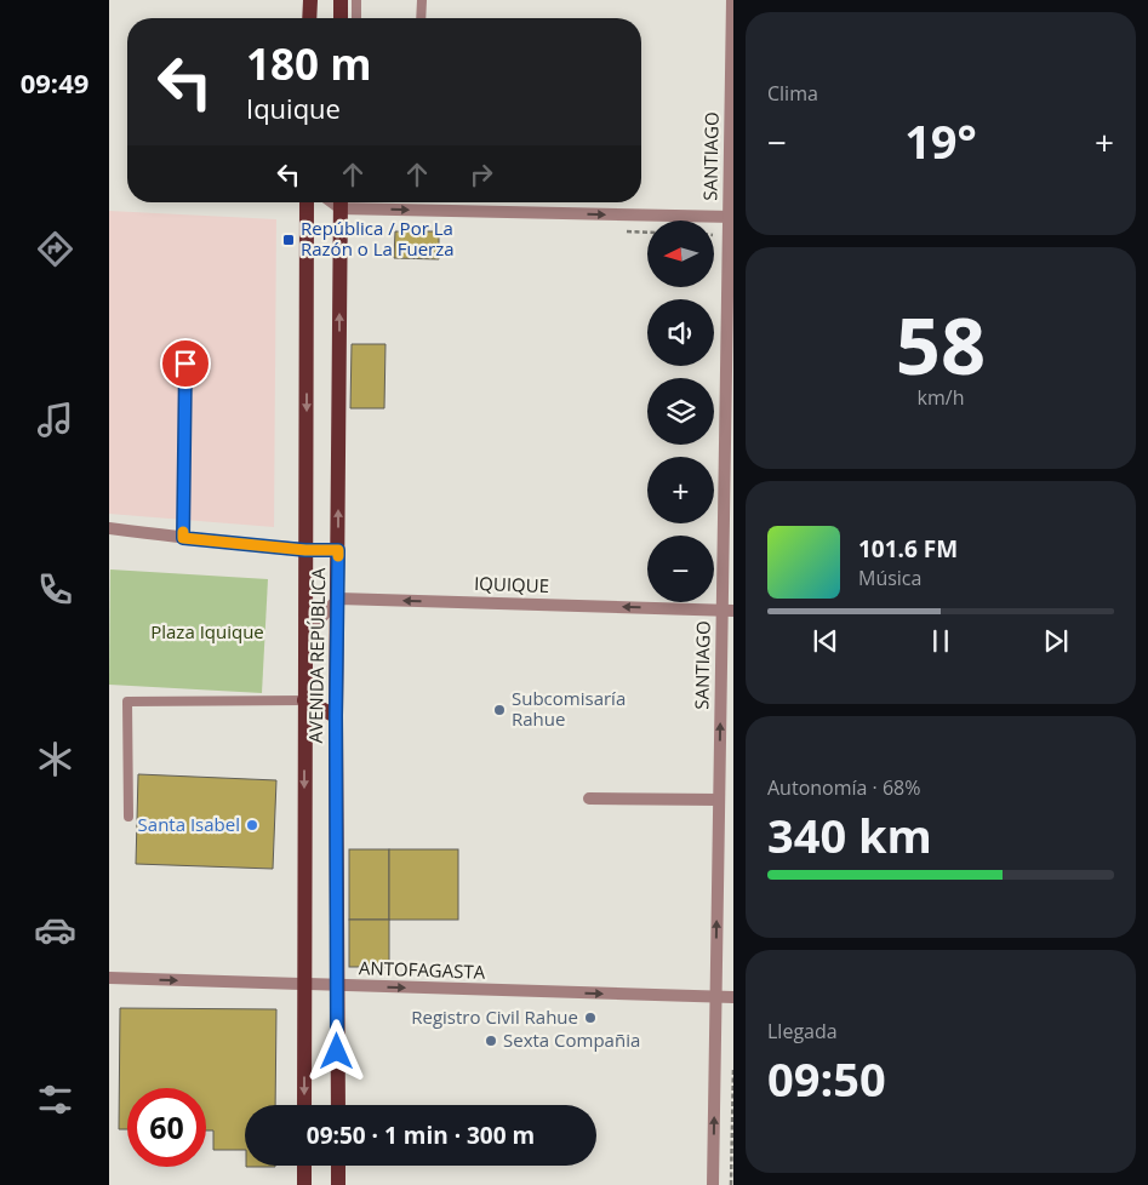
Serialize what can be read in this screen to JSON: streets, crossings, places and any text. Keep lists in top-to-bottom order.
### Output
{
  "streets": {
    "main road": ["AVENIDA REPÚBLICA"],
    "street": ["SANTIAGO", "IQUIQUE", "ANTOFAGASTA"]
  },
  "crossings": [
    ["SANTIAGO", "IQUIQUE"],
    ["SANTIAGO", "ANTOFAGASTA"],
    ["IQUIQUE", "AVENIDA REPÚBLICA"],
    ["AVENIDA REPÚBLICA", "ANTOFAGASTA"]
  ],
  "one_way": ["SANTIAGO", "IQUIQUE", "ANTOFAGASTA"],
  "parks": ["Plaza Iquique"],
  "places": {
    "transit": ["República / Por La Razón o La Fuerza"],
    "other": [
      "Subcomisaría Rahue",
      "Santa Isabel",
      "Registro Civil Rahue",
      "Sexta Compañia"
    ]
  },
  "north": "left",
  "page": {
    "tabs": "09:49",
    "tile": [
      "Clima",
      ["58", "km/h"],
      ["Autonomía · 68%", "340 km"],
      ["Llegada", "09:50"]
    ],
    "turn": ["180 m", "Iquique"],
    "heat": ["−", "19°", "+"],
    "map_buttons": ["+", "−"],
    "song": ["101.6 FM", "Música"],
    "limit": "60",
    "trip": "09:50 · 1 min · 300 m"
  }
}
